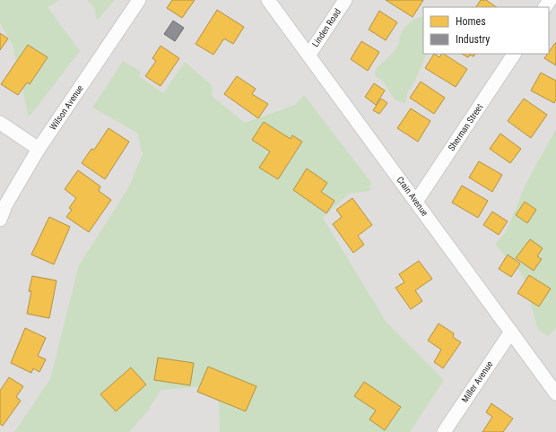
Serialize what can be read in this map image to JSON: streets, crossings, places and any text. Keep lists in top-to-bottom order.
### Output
{
  "streets": {
    "street": [
      "Linden Road",
      "Wilson Avenue",
      "Sherman Street",
      "Crain Avenue",
      "Miller Avenue"
    ]
  },
  "crossings": [
    ["Linden Road", "Crain Avenue"],
    ["Sherman Street", "Crain Avenue"],
    ["Crain Avenue", "Miller Avenue"]
  ],
  "legend": ["Homes", "Industry"]
}
